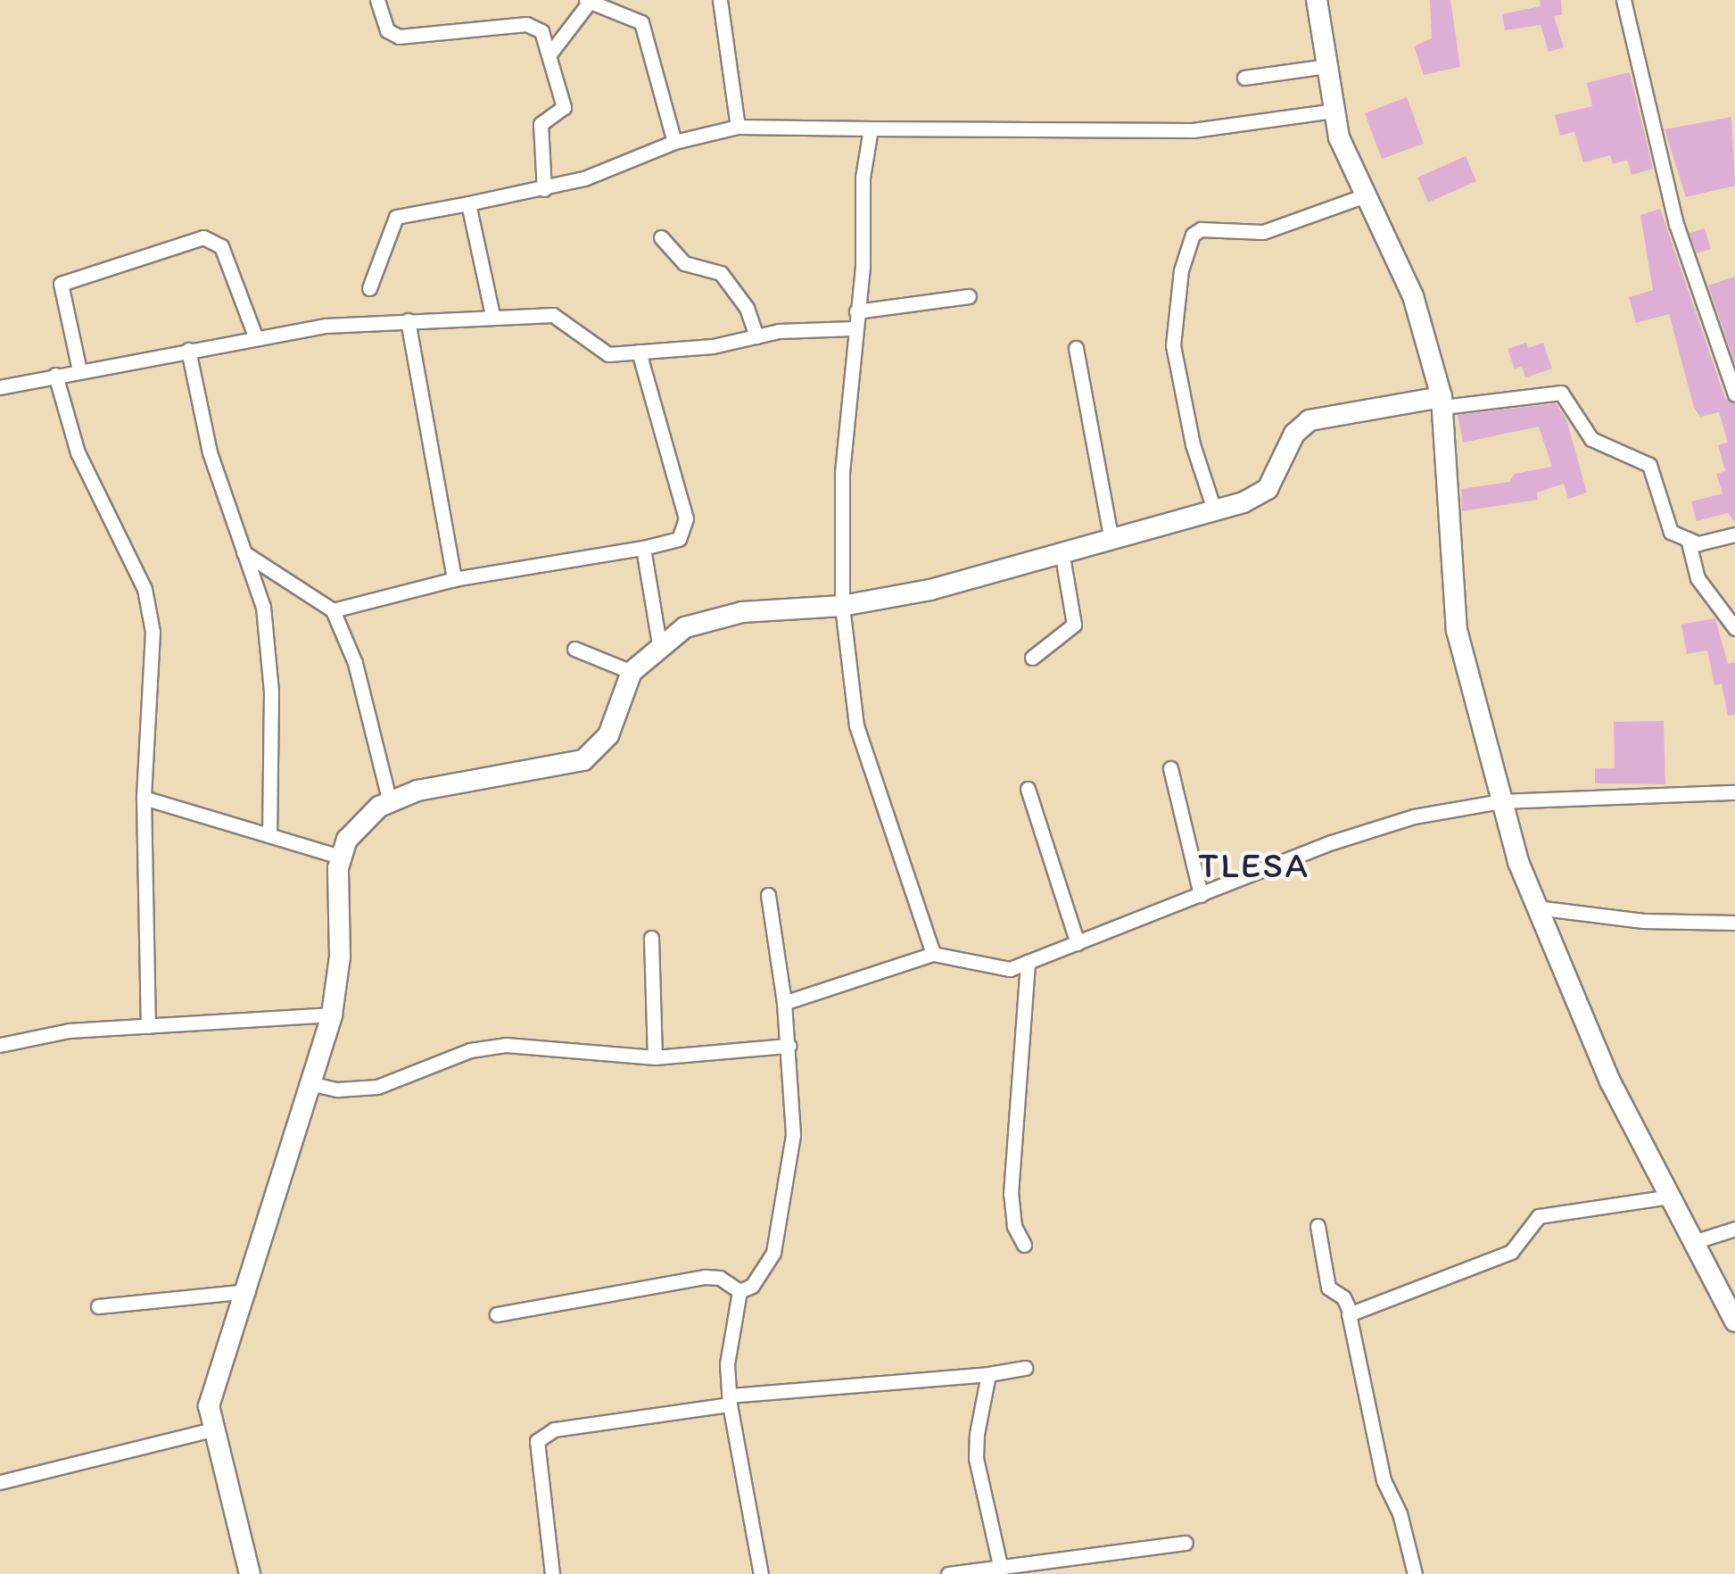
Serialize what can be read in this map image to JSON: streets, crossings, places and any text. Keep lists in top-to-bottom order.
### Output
{
  "districts": ["TLESA"]
}
